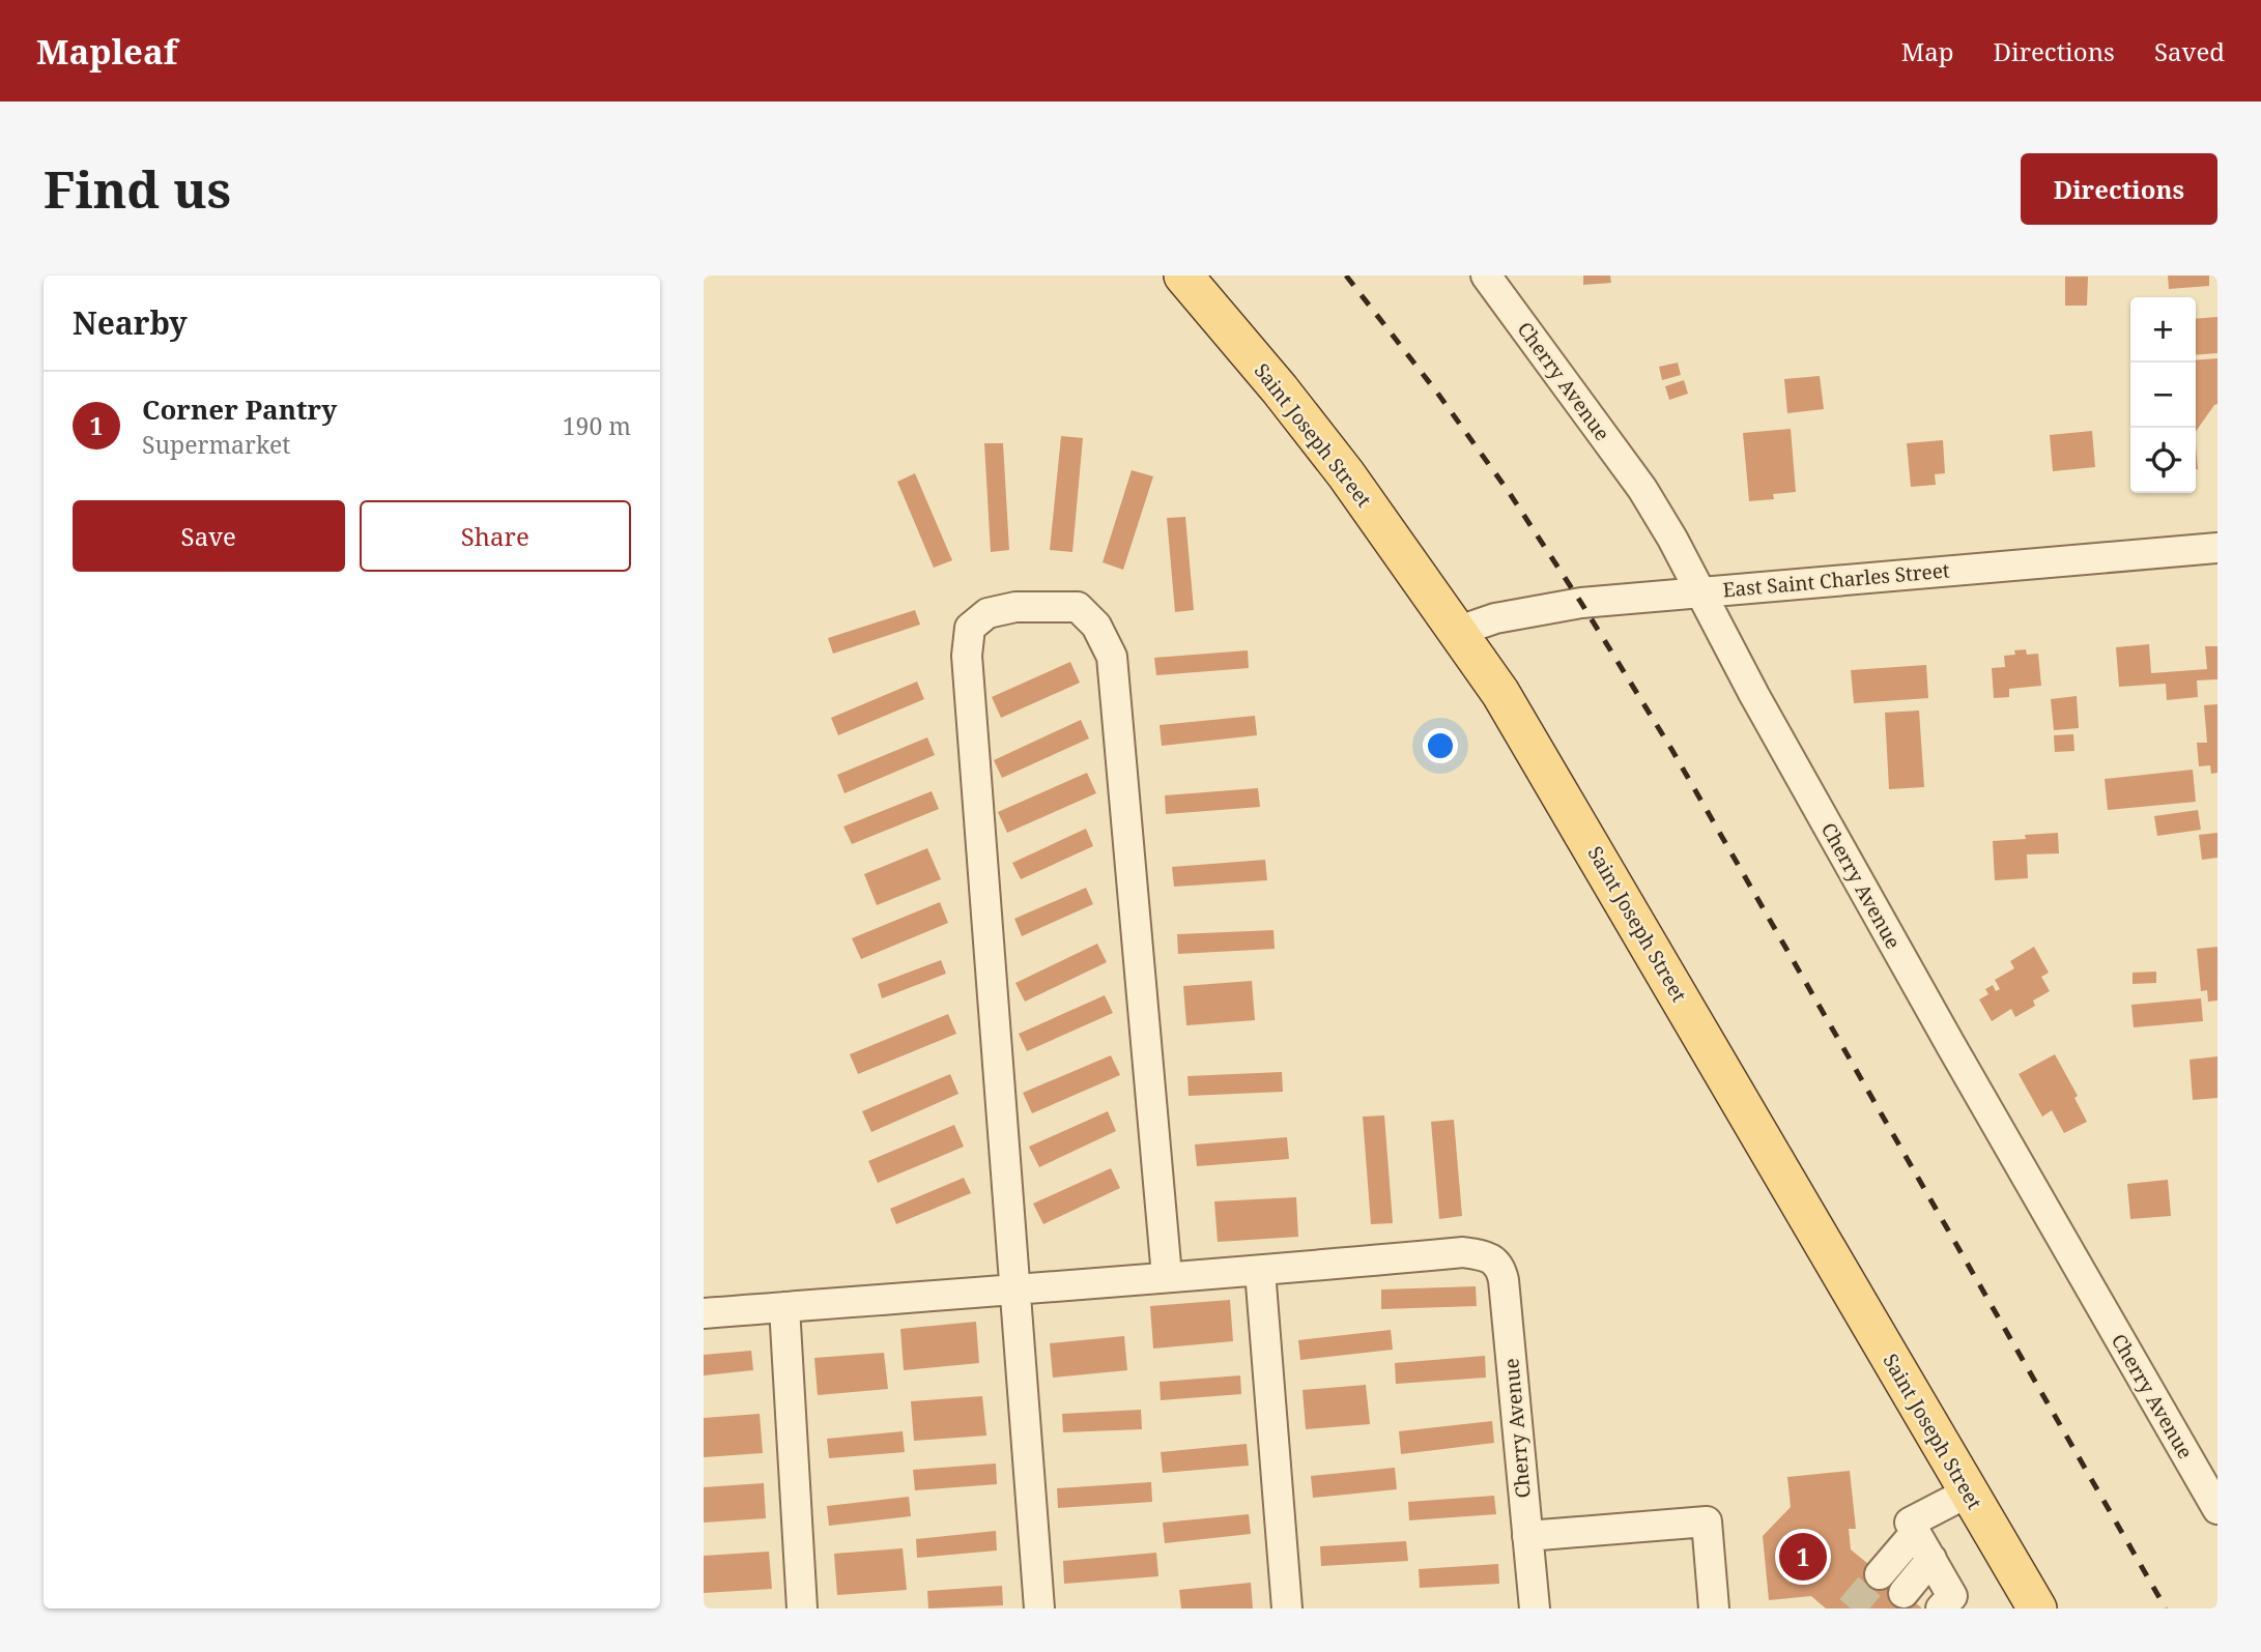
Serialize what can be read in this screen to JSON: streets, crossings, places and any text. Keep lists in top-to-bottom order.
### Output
{
  "streets": {
    "main road": ["Saint Joseph Street"],
    "street": ["Cherry Avenue", "East Saint Charles Street"]
  },
  "crossings": [
    ["Cherry Avenue", "East Saint Charles Street"],
    ["Saint Joseph Street", "East Saint Charles Street"]
  ],
  "page": {
    "header": "Mapleaf",
    "nav": ["Map", "Directions", "Saved"],
    "buttons": [
      "Directions",
      ["Save", "Share"]
    ],
    "title": "Find us",
    "heading": "Nearby",
    "map_buttons": ["+", "−"],
    "list": [
      {
        "mark": "1",
        "name": "Corner Pantry",
        "note": "Supermarket",
        "value": "190 m"
      }
    ],
    "pins": "1"
  }
}
